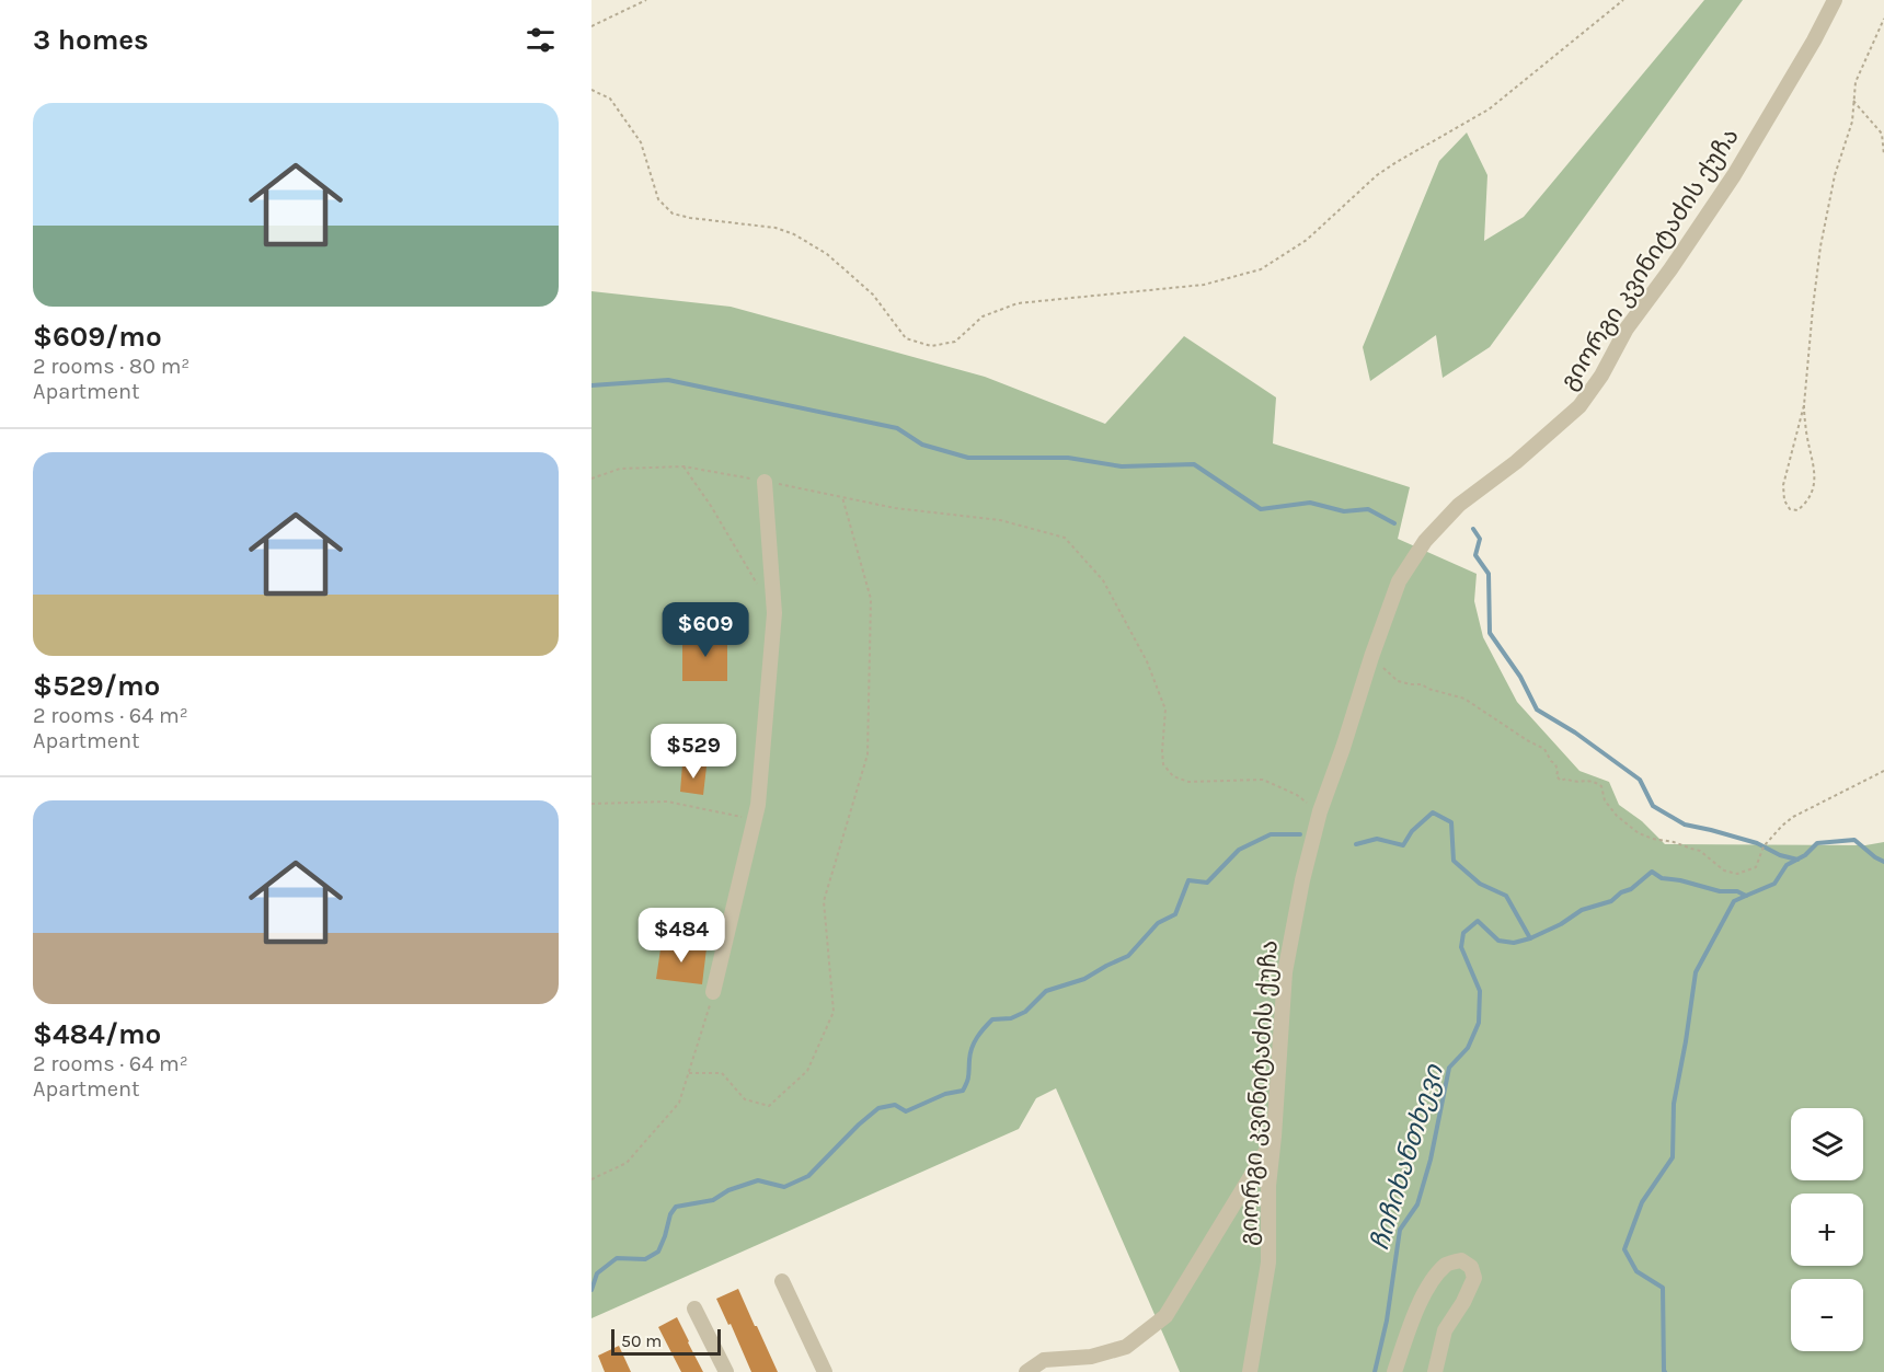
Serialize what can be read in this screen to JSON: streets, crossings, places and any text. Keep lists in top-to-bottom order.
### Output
{
  "streets": {
    "street": ["გიორგი კვინიტაძის ქუჩა"]
  },
  "water": ["ჩიჩიხანთხევი"],
  "scale_bar": "50 m",
  "page": {
    "heading": "3 homes",
    "list": [
      {
        "name": "$609/mo",
        "note": "2 rooms · 80 m² · Apartment"
      },
      {
        "name": "$529/mo",
        "note": "2 rooms · 64 m² · Apartment"
      },
      {
        "name": "$484/mo",
        "note": "2 rooms · 64 m² · Apartment"
      }
    ],
    "price": ["$609", "$529", "$484"],
    "map_buttons": ["+", "−"],
    "scale": "50 m"
  }
}
